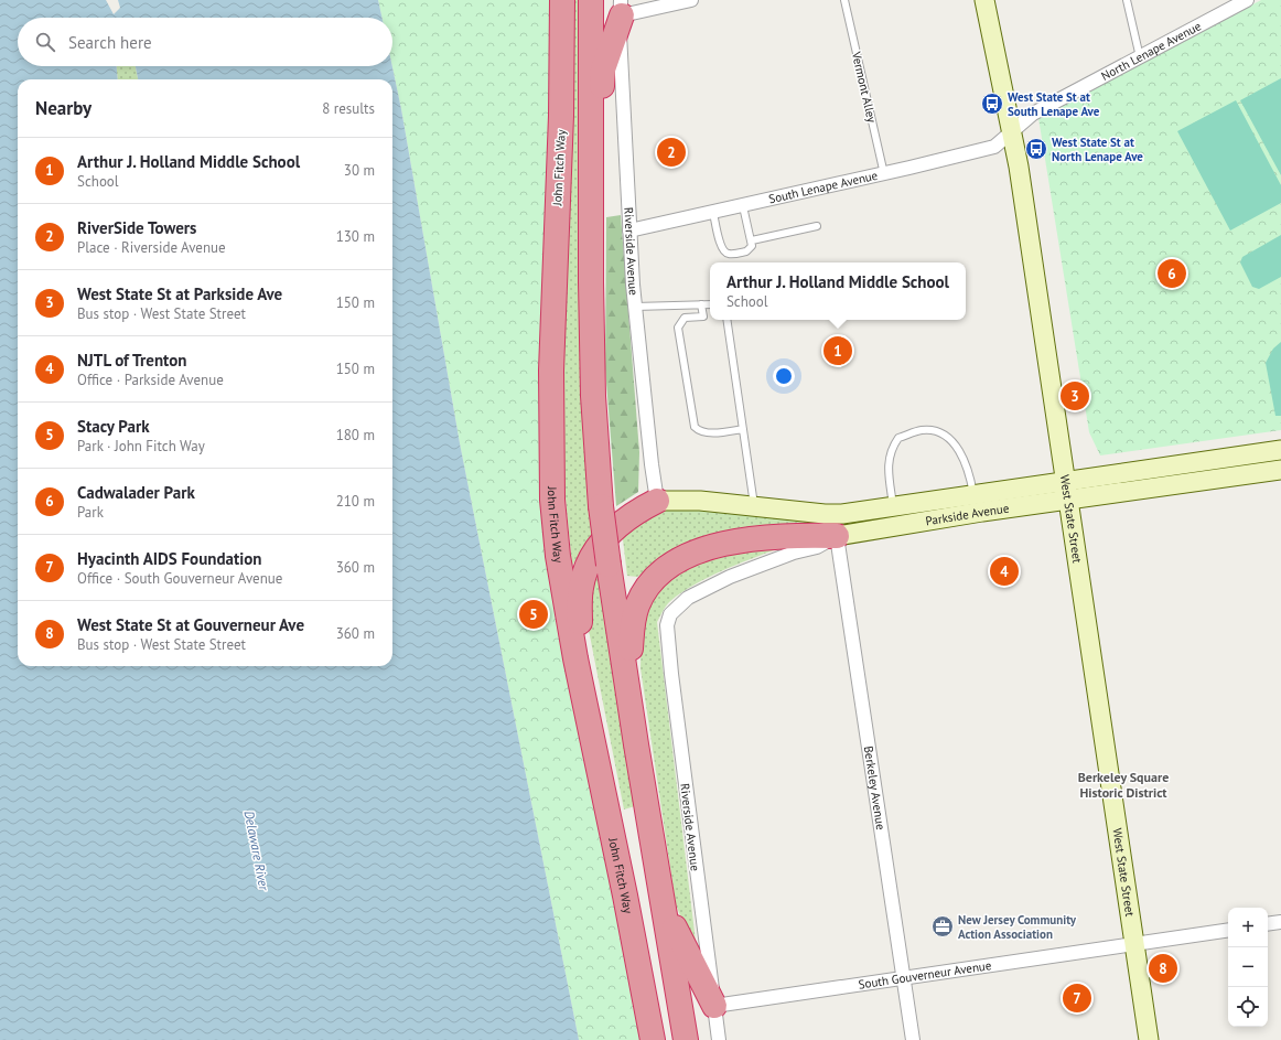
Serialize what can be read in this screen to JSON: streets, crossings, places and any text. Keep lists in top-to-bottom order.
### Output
{
  "streets": {
    "highway": ["John Fitch Way"],
    "main road": ["Parkside Avenue", "West State Street"],
    "street": [
      "North Lenape Avenue",
      "South Lenape Avenue",
      "Riverside Avenue",
      "Berkeley Avenue",
      "South Gouverneur Avenue"
    ],
    "lane": ["Vermont Alley"]
  },
  "crossings": [
    ["North Lenape Avenue", "South Lenape Avenue"],
    ["North Lenape Avenue", "West State Street"],
    ["Vermont Alley", "South Lenape Avenue"],
    ["South Lenape Avenue", "Riverside Avenue"],
    ["South Lenape Avenue", "West State Street"],
    ["Riverside Avenue", "Parkside Avenue"],
    ["Riverside Avenue", "South Gouverneur Avenue"],
    ["Parkside Avenue", "West State Street"],
    ["Parkside Avenue", "Berkeley Avenue"],
    ["West State Street", "South Gouverneur Avenue"],
    ["Berkeley Avenue", "South Gouverneur Avenue"]
  ],
  "districts": ["Berkeley Square Historic District"],
  "water": ["Delaware River"],
  "places": {
    "bus stop": ["West State St at South Lenape Ave", "West State St at North Lenape Ave"],
    "office": ["New Jersey Community Action Association"]
  },
  "page": {
    "search": "Search here",
    "heading": ["Nearby", "8 results"],
    "pins": [
      "2",
      "6",
      "1",
      "3",
      "4",
      "5",
      "8",
      "7"
    ],
    "list": [
      {
        "mark": "1",
        "name": "Arthur J. Holland Middle School",
        "note": "School",
        "value": "30 m"
      },
      {
        "mark": "2",
        "name": "RiverSide Towers",
        "note": "Place · Riverside Avenue",
        "value": "130 m"
      },
      {
        "mark": "3",
        "name": "West State St at Parkside Ave",
        "note": "Bus stop · West State Street",
        "value": "150 m"
      },
      {
        "mark": "4",
        "name": "NJTL of Trenton",
        "note": "Office · Parkside Avenue",
        "value": "150 m"
      },
      {
        "mark": "5",
        "name": "Stacy Park",
        "note": "Park · John Fitch Way",
        "value": "180 m"
      },
      {
        "mark": "6",
        "name": "Cadwalader Park",
        "note": "Park",
        "value": "210 m"
      },
      {
        "mark": "7",
        "name": "Hyacinth AIDS Foundation",
        "note": "Office · South Gouverneur Avenue",
        "value": "360 m"
      },
      {
        "mark": "8",
        "name": "West State St at Gouverneur Ave",
        "note": "Bus stop · West State Street",
        "value": "360 m"
      }
    ],
    "popup": ["Arthur J. Holland Middle School", "School"],
    "map_buttons": ["+", "−"]
  }
}
